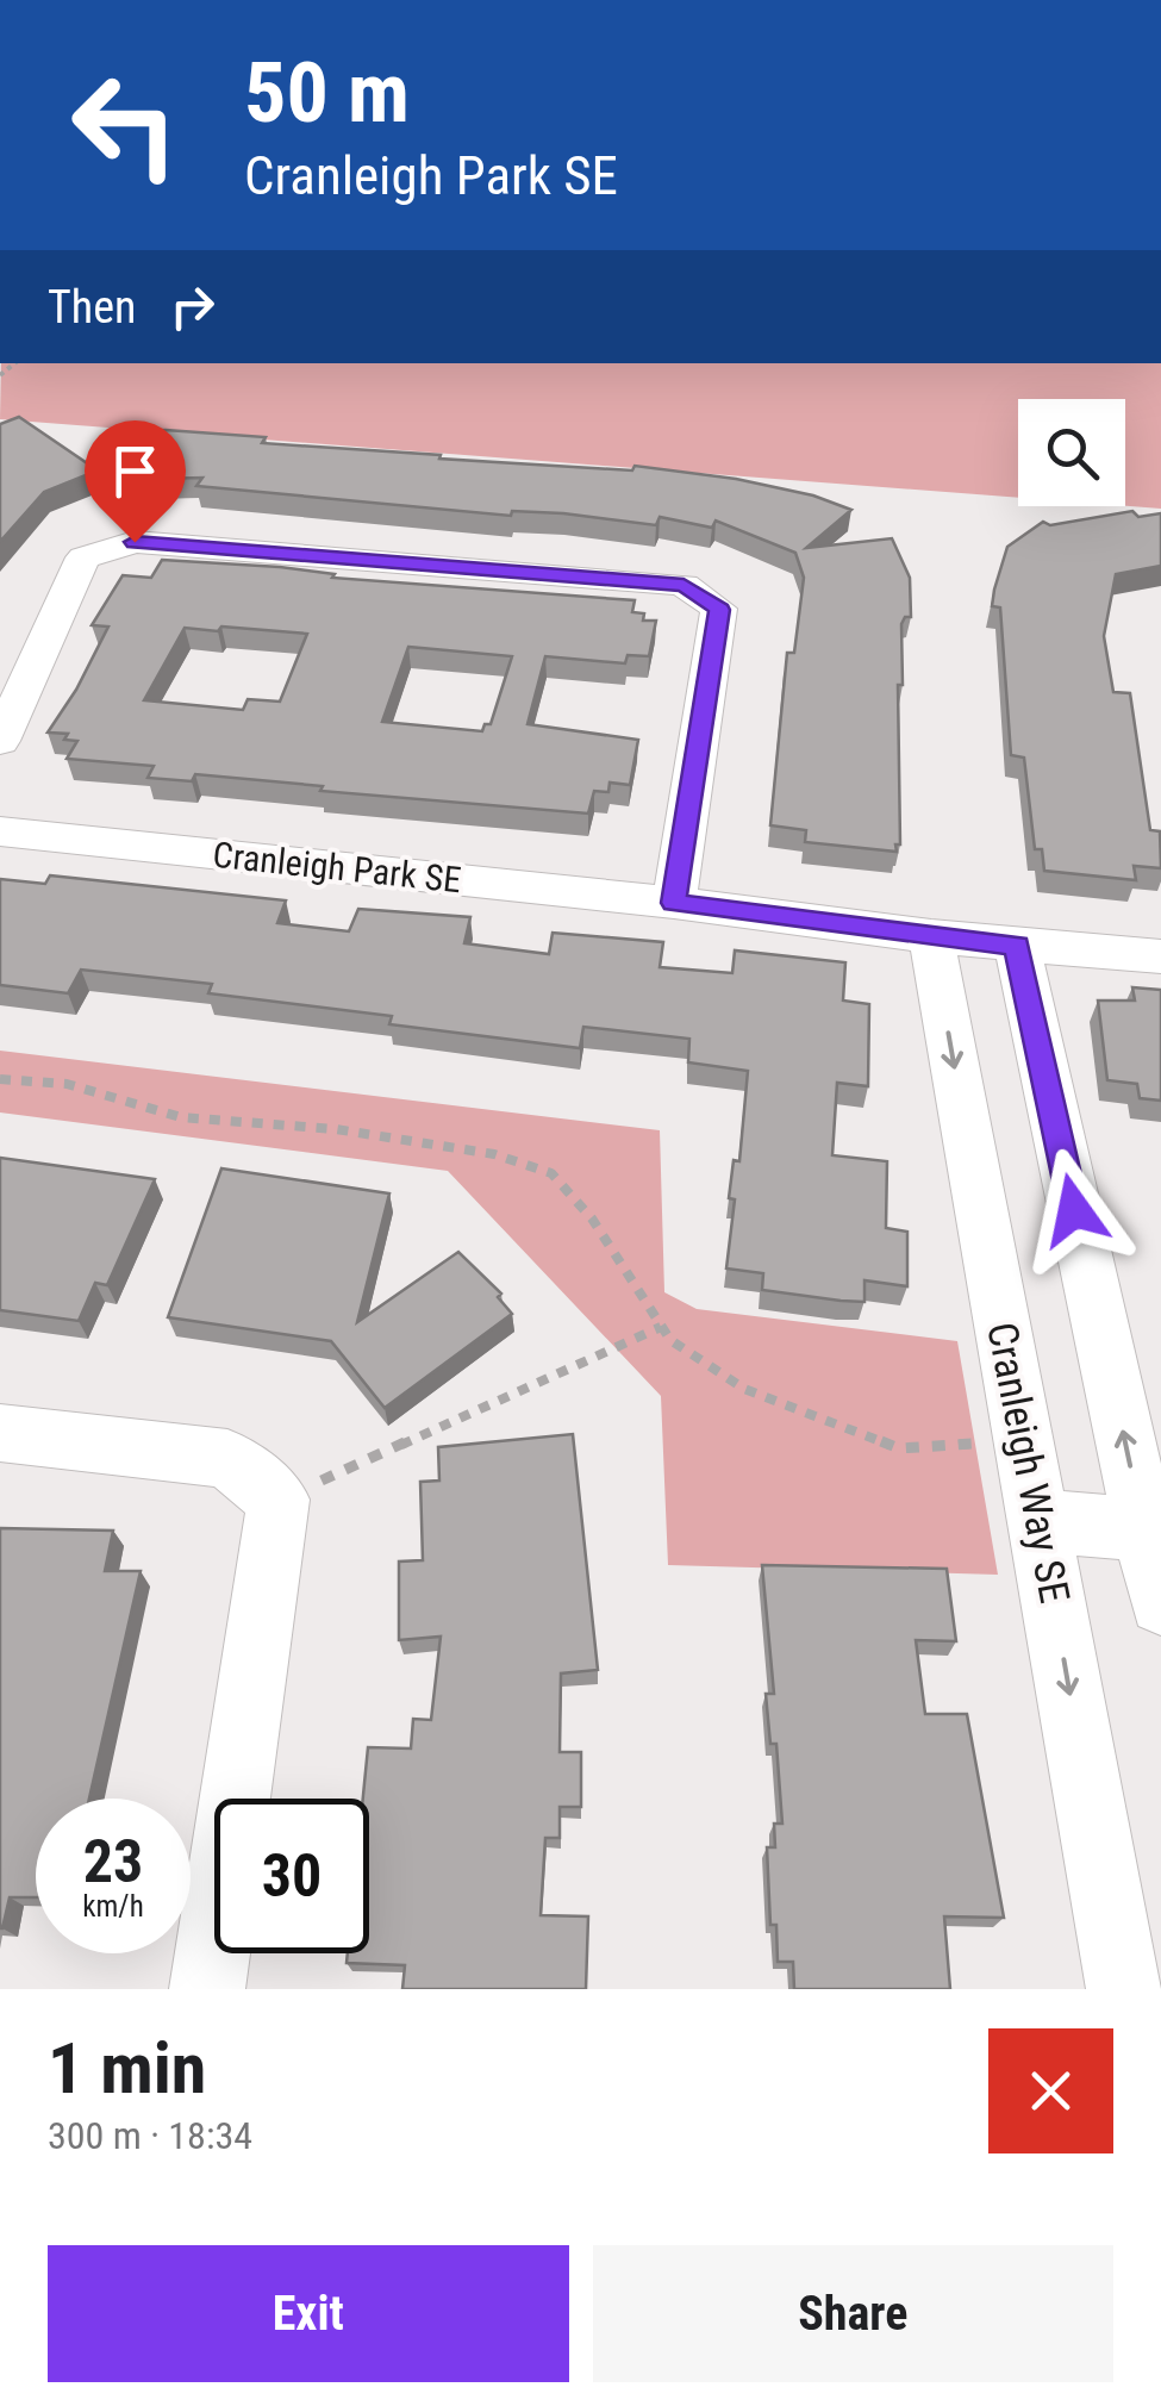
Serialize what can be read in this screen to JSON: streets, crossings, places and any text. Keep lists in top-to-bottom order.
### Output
{
  "streets": {
    "street": ["Cranleigh Park SE", "Cranleigh Way SE"]
  },
  "crossings": [
    ["Cranleigh Park SE", "Cranleigh Way SE"]
  ],
  "page": {
    "turn": ["50 m", "Cranleigh Park SE"],
    "then": "Then",
    "speed": "23 km/h",
    "limit": "30",
    "heading": ["1 min", "300 m · 18:34"],
    "buttons": ["Exit", "Share"]
  }
}
